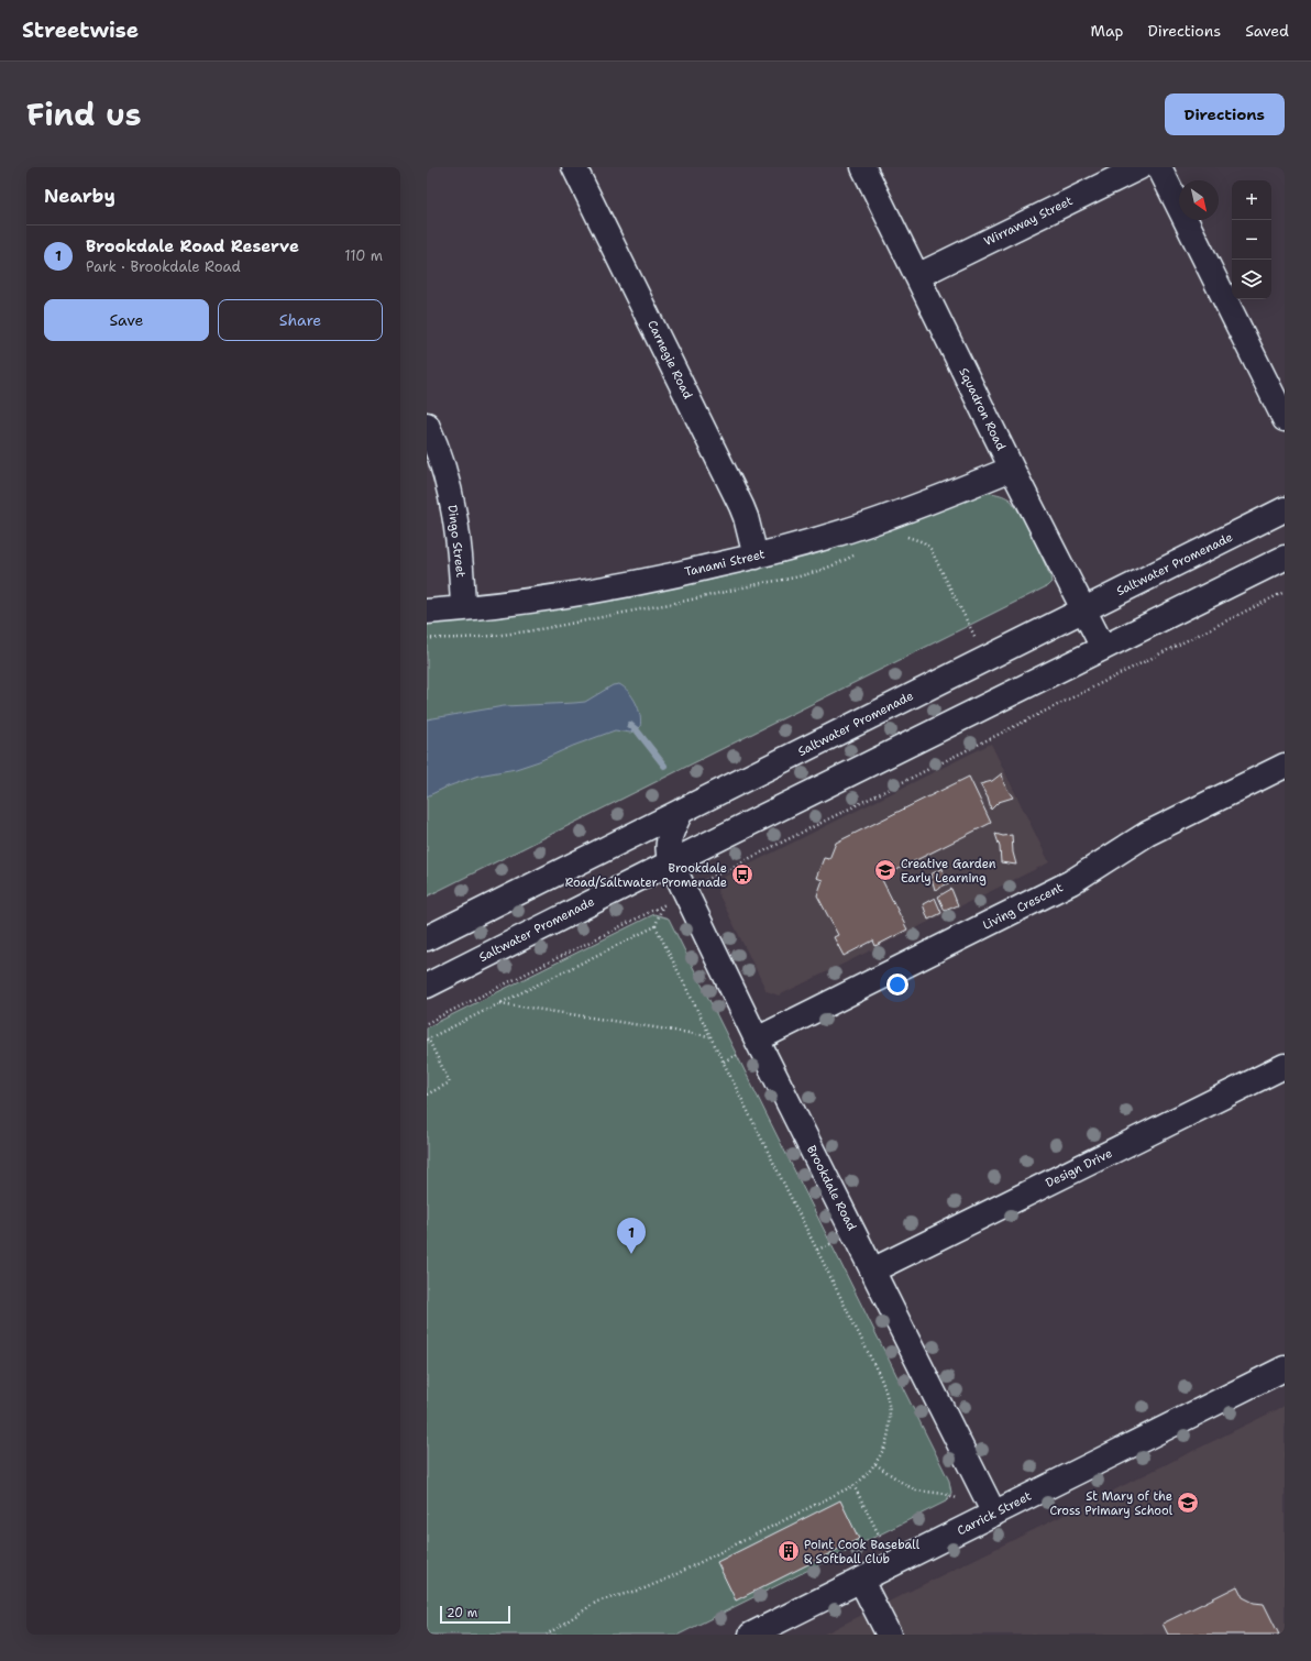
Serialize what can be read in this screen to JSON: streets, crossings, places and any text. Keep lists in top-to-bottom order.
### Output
{
  "streets": {
    "street": [
      "Wirraway Street",
      "Carnegie Road",
      "Squadron Road",
      "Dingo Street",
      "Tanami Street",
      "Saltwater Promenade",
      "Living Crescent",
      "Design Drive",
      "Brookdale Road",
      "Carrick Street"
    ]
  },
  "crossings": [
    ["Wirraway Street", "Squadron Road"],
    ["Carnegie Road", "Tanami Street"],
    ["Squadron Road", "Tanami Street"],
    ["Squadron Road", "Saltwater Promenade"],
    ["Dingo Street", "Tanami Street"],
    ["Saltwater Promenade", "Brookdale Road"],
    ["Living Crescent", "Brookdale Road"],
    ["Design Drive", "Brookdale Road"],
    ["Brookdale Road", "Carrick Street"]
  ],
  "places": {
    "school or university": ["Creative Garden Early Learning", "St Mary of the Cross Primary School"],
    "bus stop": ["Brookdale Road/Saltwater Promenade"],
    "building": ["Point Cook Baseball & Softball Club"]
  },
  "scale_bar": "20 m",
  "north": "bottom right",
  "page": {
    "header": "Streetwise",
    "nav": ["Map", "Directions", "Saved"],
    "title": "Find us",
    "buttons": [
      "Directions",
      ["Save", "Share"]
    ],
    "heading": "Nearby",
    "map_buttons": ["+", "−"],
    "list": [
      {
        "mark": "1",
        "name": "Brookdale Road Reserve",
        "note": "Park · Brookdale Road",
        "value": "110 m"
      }
    ],
    "pins": "1",
    "scale": "20 m"
  }
}
